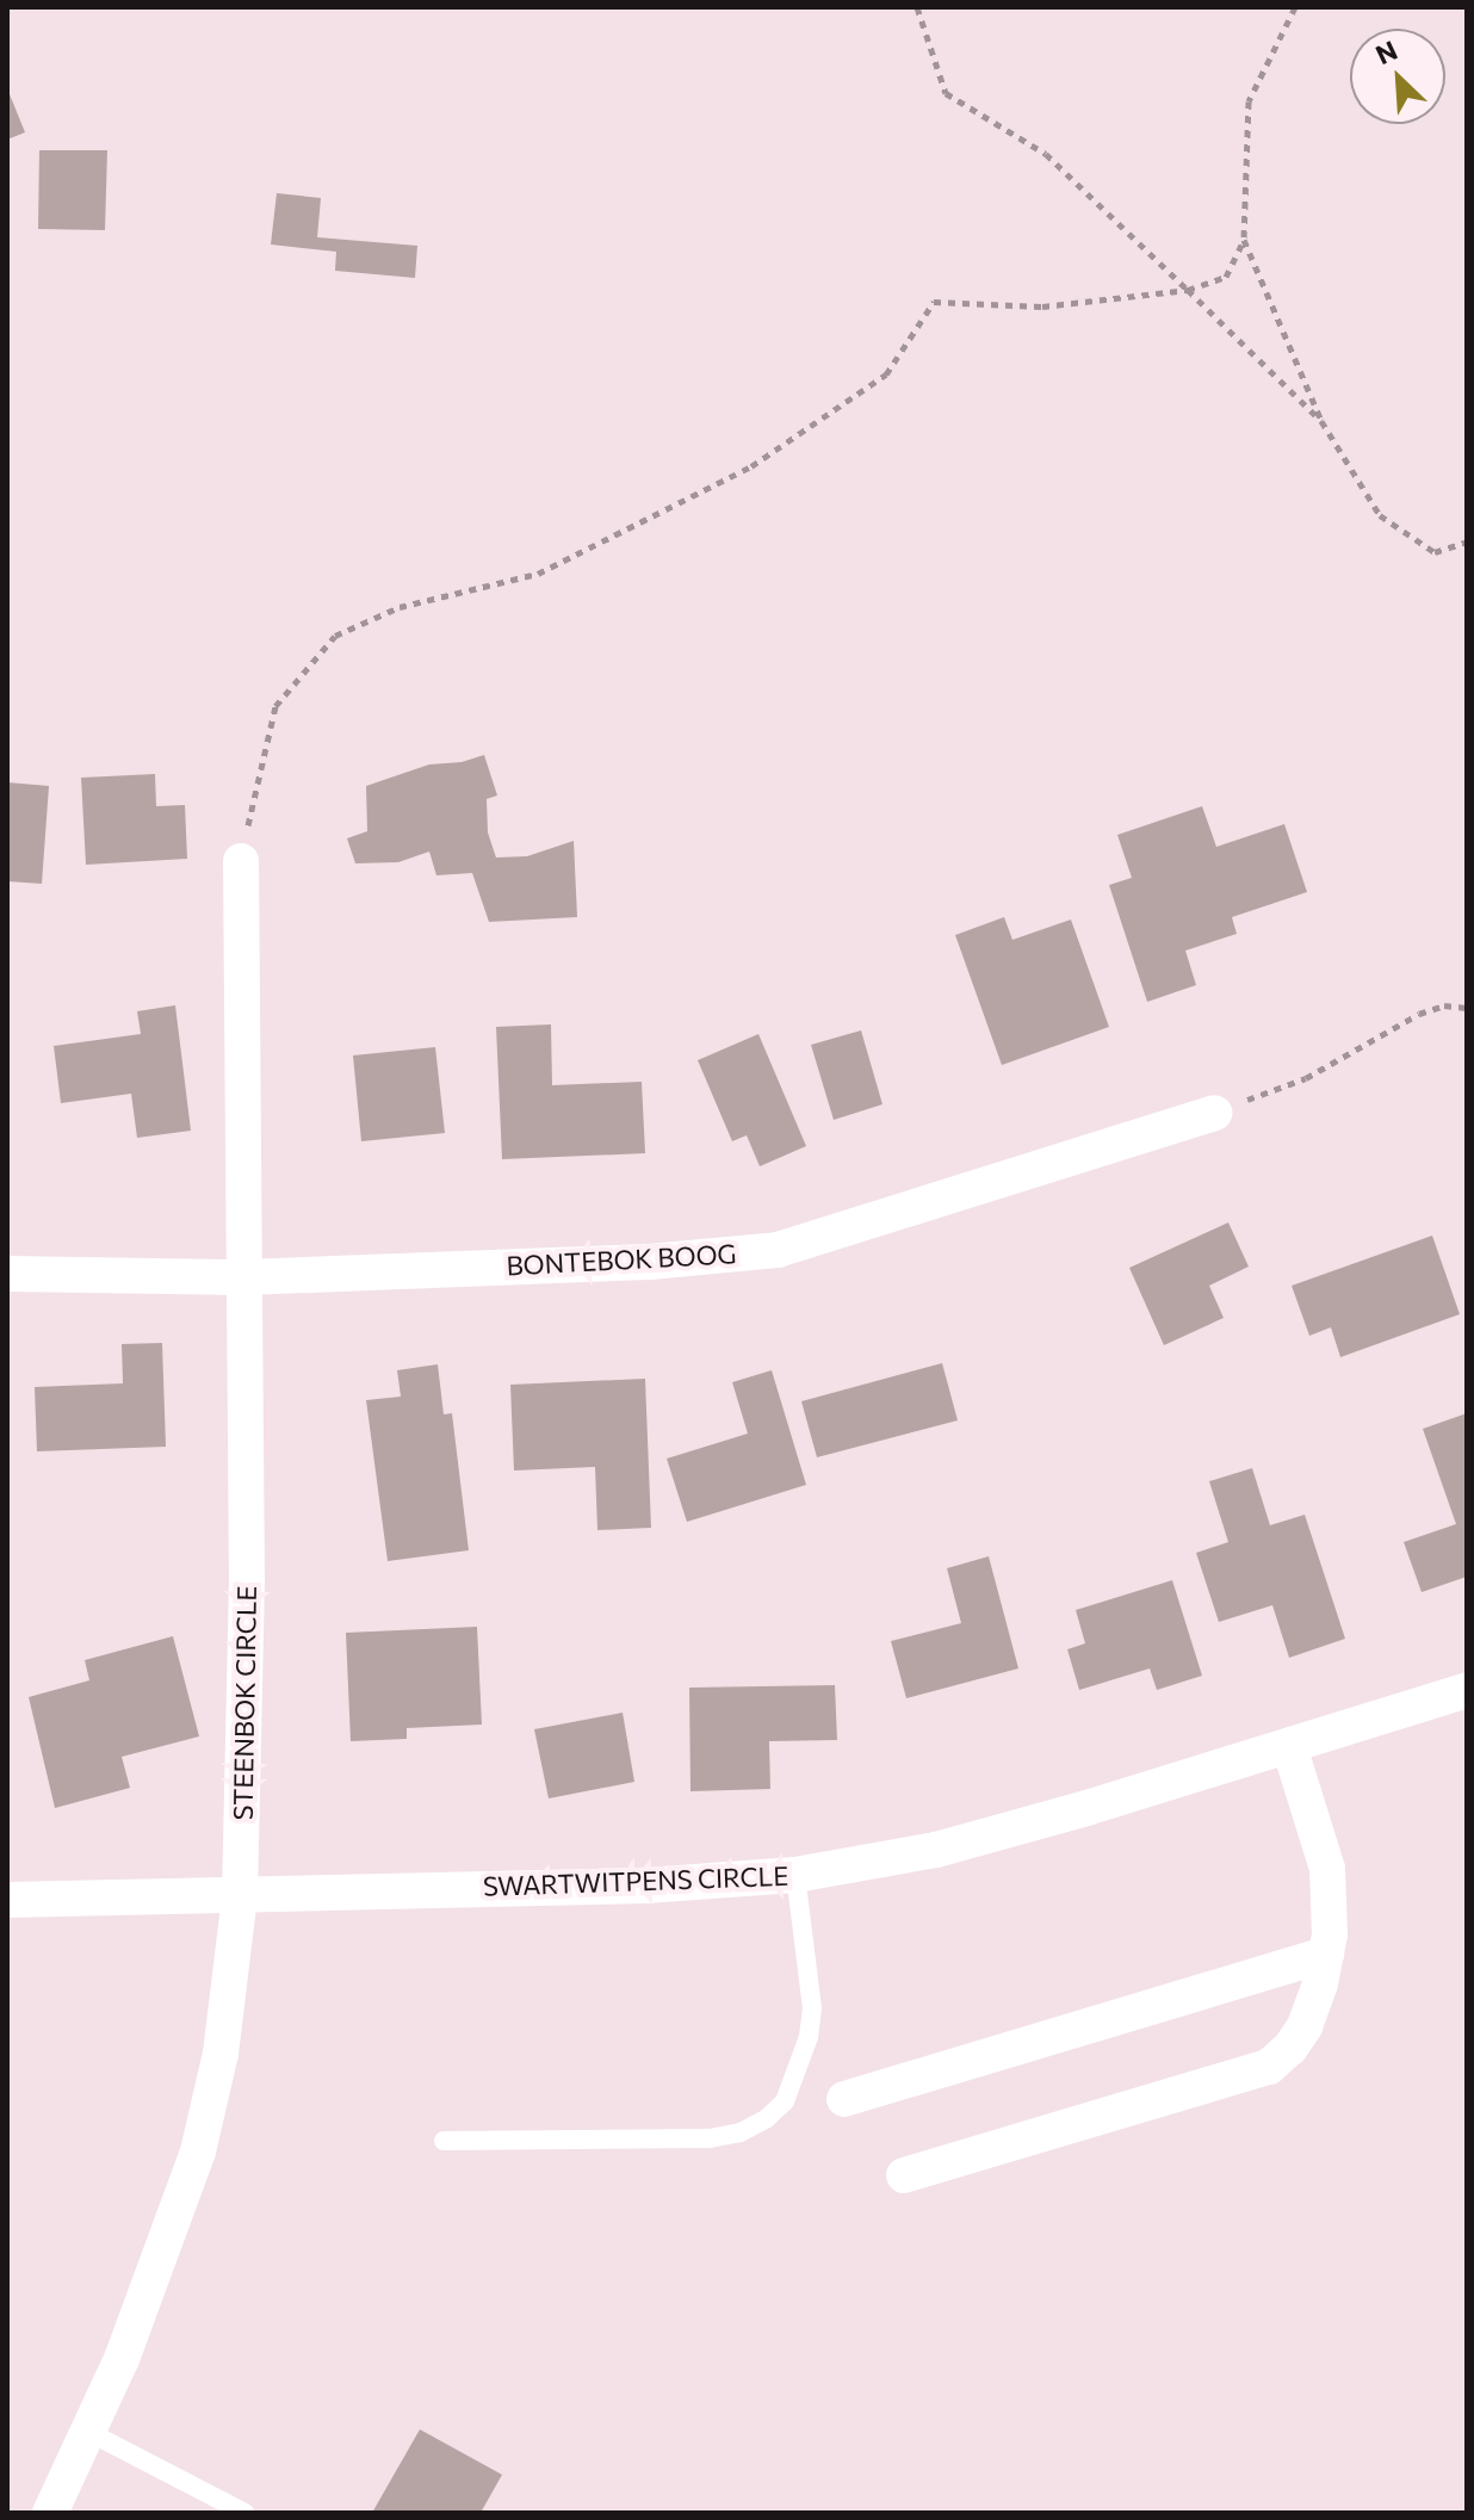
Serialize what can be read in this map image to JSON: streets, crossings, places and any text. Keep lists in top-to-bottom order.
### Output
{
  "streets": {
    "street": ["BONTEBOK BOOG", "STEENBOK CIRCLE", "SWARTWITPENS CIRCLE"]
  },
  "crossings": [
    ["BONTEBOK BOOG", "STEENBOK CIRCLE"],
    ["STEENBOK CIRCLE", "SWARTWITPENS CIRCLE"]
  ],
  "north": "top left"
}
